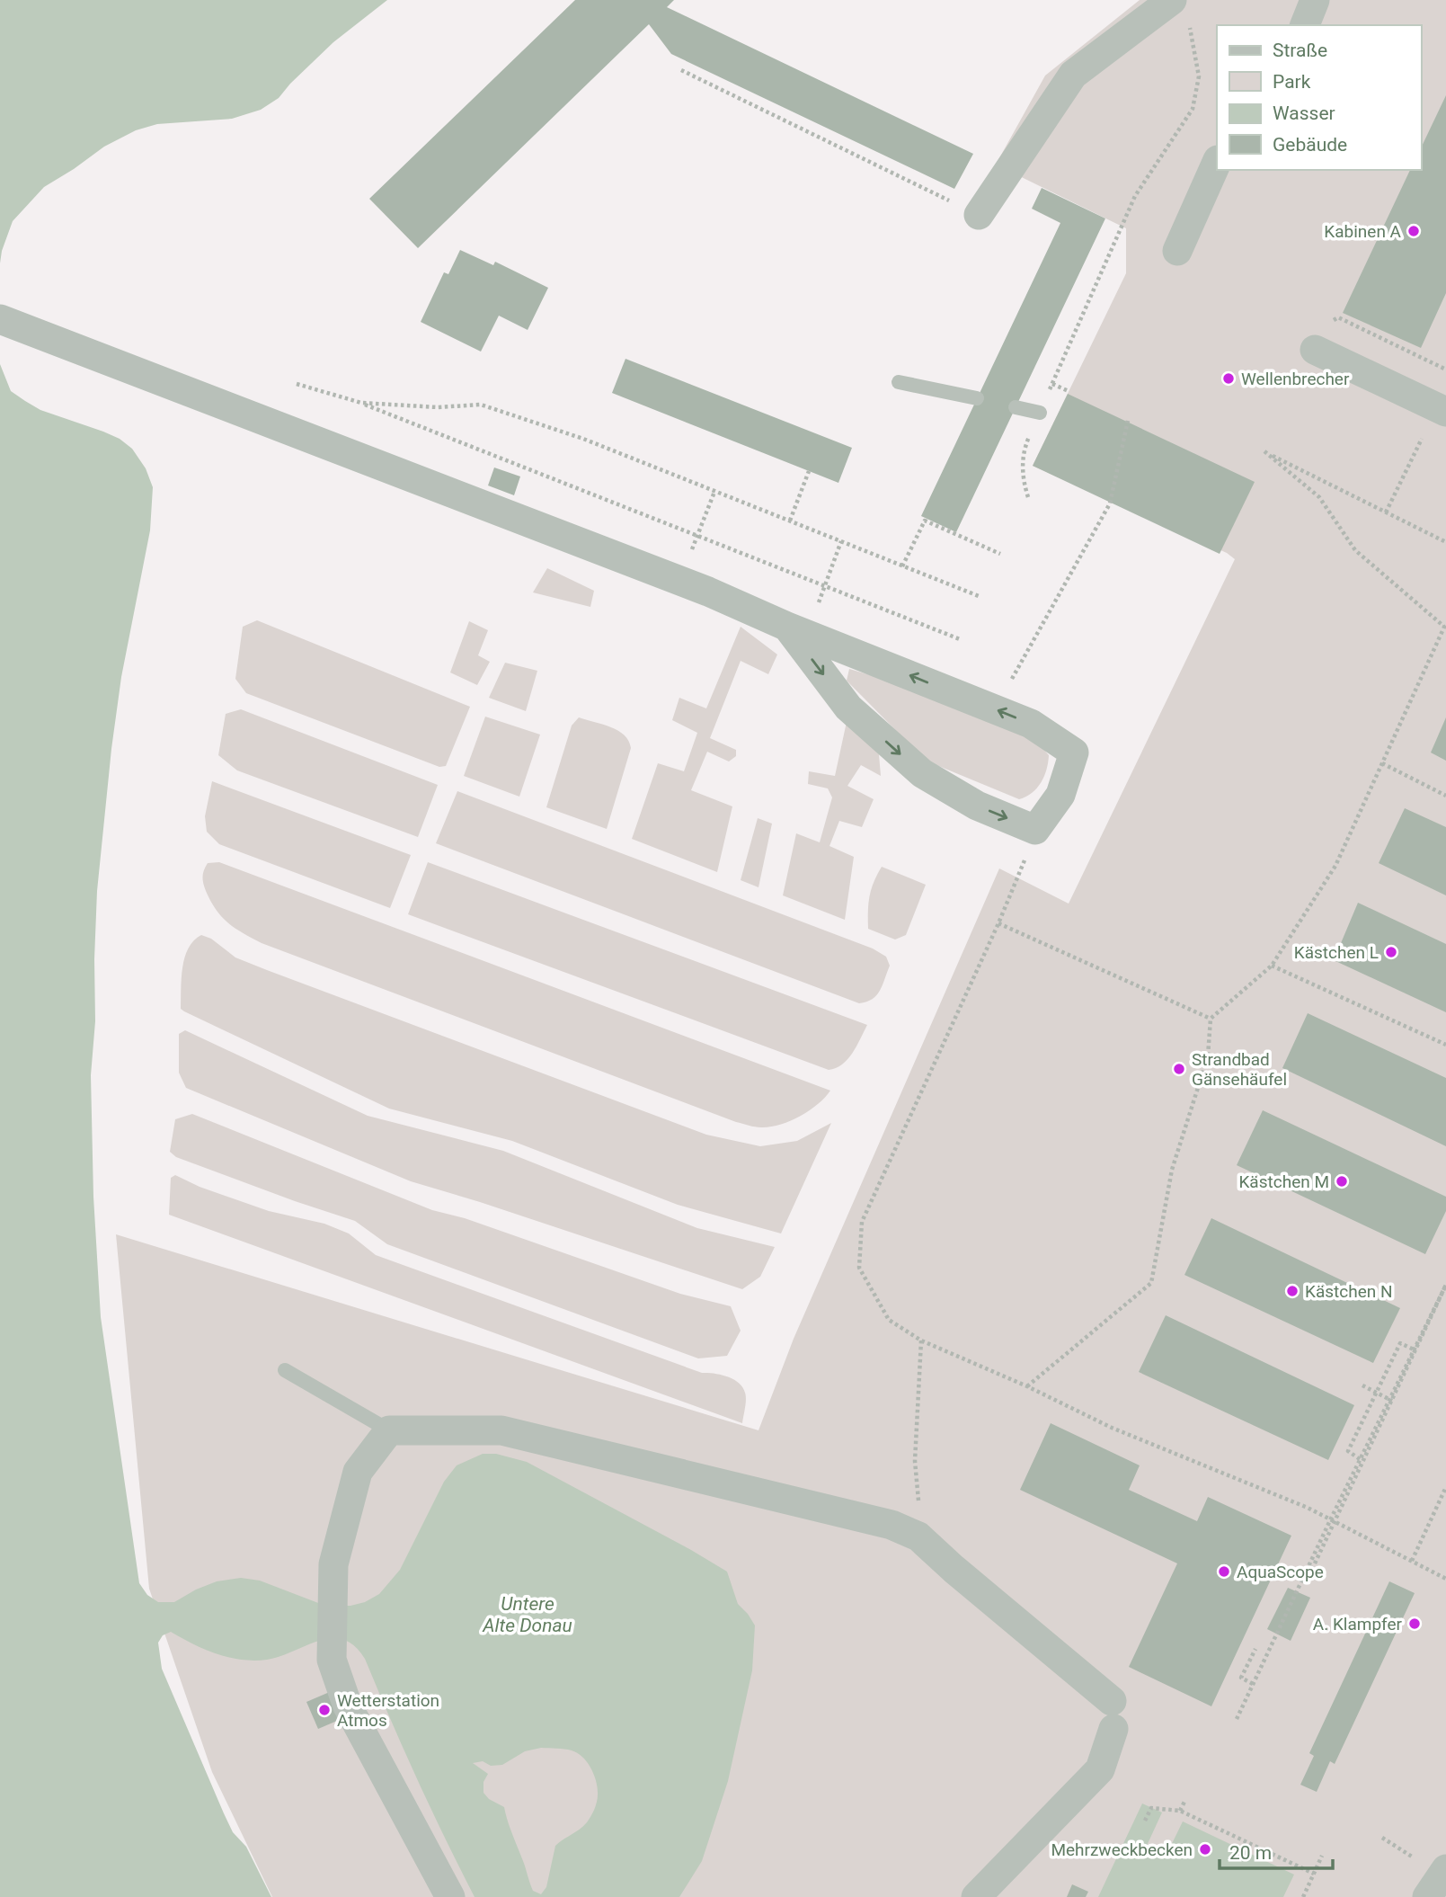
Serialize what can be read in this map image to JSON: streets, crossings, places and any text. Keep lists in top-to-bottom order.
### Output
{
  "water": ["Untere Alte Donau"],
  "places": [
    "Kabinen A",
    "Wellenbrecher",
    "Kästchen L",
    "Strandbad Gänsehäufel",
    "Kästchen M",
    "Kästchen N",
    "AquaScope",
    "A. Klampfer",
    "Wetterstation Atmos",
    "Mehrzweckbecken"
  ],
  "legend": [
    "Straße",
    "Park",
    "Wasser",
    "Gebäude"
  ],
  "scale_bar": "20 m"
}
